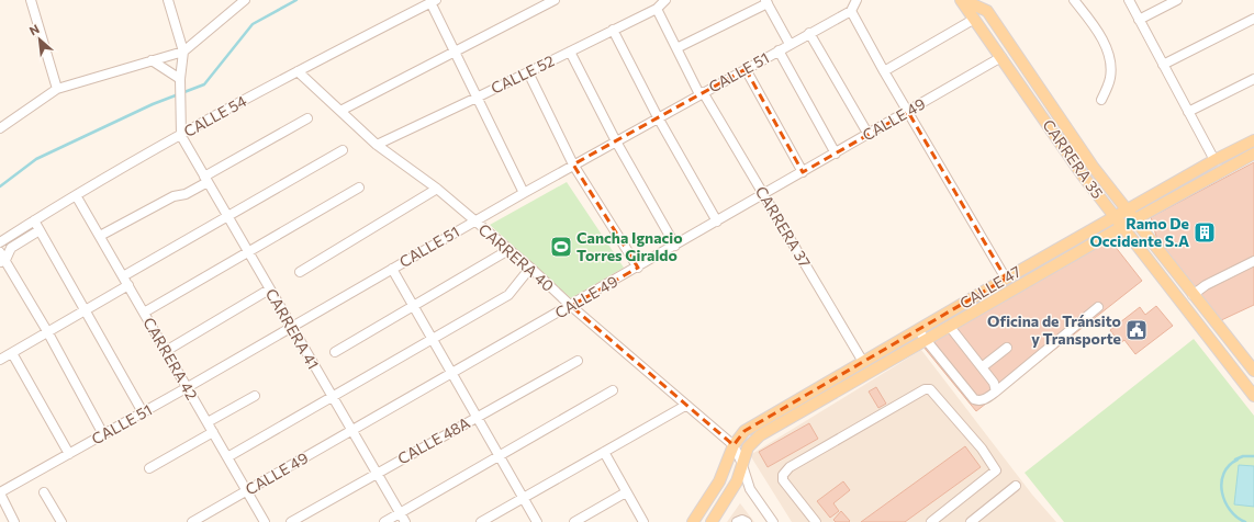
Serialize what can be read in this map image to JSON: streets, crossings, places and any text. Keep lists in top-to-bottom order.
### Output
{
  "streets": {
    "main road": ["CARRERA 35", "CALLE 47"],
    "street": [
      "CALLE 51",
      "CALLE 52",
      "CALLE 54",
      "CALLE 49",
      "CARRERA 37",
      "CARRERA 40",
      "CARRERA 41",
      "CARRERA 42",
      "CALLE 48A"
    ]
  },
  "crossings": [
    ["CALLE 51", "CARRERA 37"],
    ["CALLE 51", "CARRERA 40"],
    ["CALLE 51", "CARRERA 41"],
    ["CALLE 51", "CARRERA 42"],
    ["CALLE 52", "CARRERA 37"],
    ["CALLE 52", "CARRERA 40"],
    ["CALLE 54", "CARRERA 40"],
    ["CALLE 54", "CARRERA 41"],
    ["CALLE 54", "CARRERA 42"],
    ["CALLE 49", "CARRERA 35"],
    ["CALLE 49", "CARRERA 37"],
    ["CALLE 49", "CARRERA 40"],
    ["CALLE 49", "CARRERA 41"],
    ["CALLE 49", "CARRERA 42"],
    ["CARRERA 35", "CALLE 47"],
    ["CARRERA 37", "CALLE 47"],
    ["CARRERA 40", "CALLE 47"],
    ["CARRERA 41", "CALLE 48A"]
  ],
  "places": {
    "building": ["Ramo De Occidente S.A"],
    "sports": ["Cancha Ignacio Torres Giraldo"],
    "public building": ["Oficina de Tránsito y Transporte"]
  },
  "north": "top left"
}
